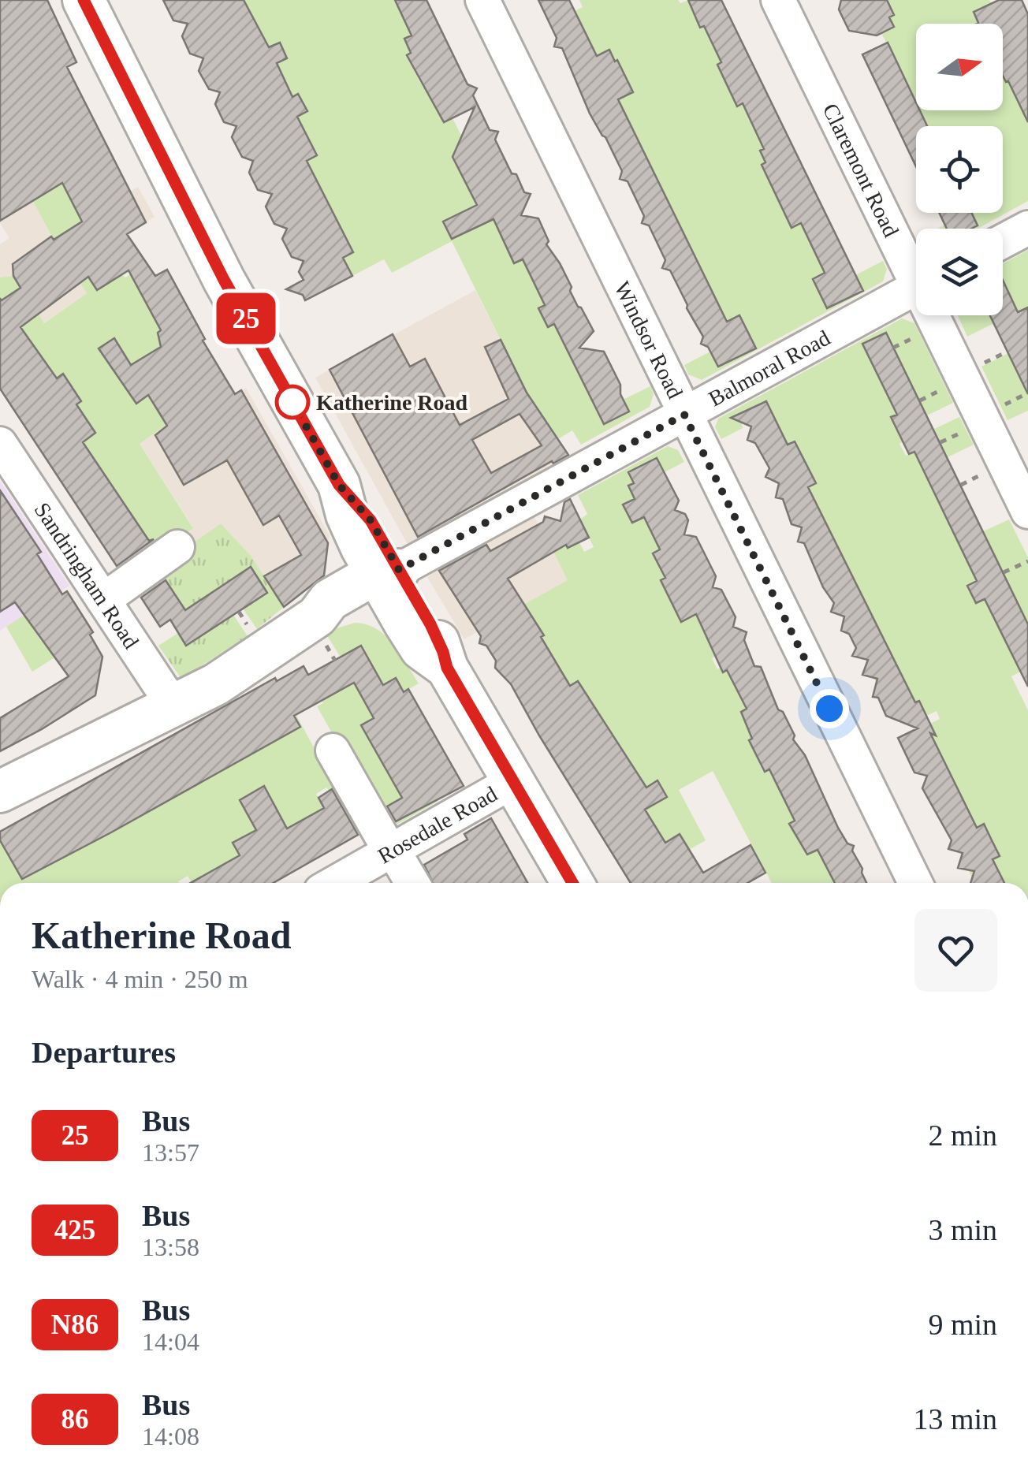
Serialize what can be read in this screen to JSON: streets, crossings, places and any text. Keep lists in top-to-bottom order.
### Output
{
  "streets": {
    "street": [
      "Claremont Road",
      "Windsor Road",
      "Balmoral Road",
      "Sandringham Road",
      "Rosedale Road"
    ]
  },
  "crossings": [
    ["Windsor Road", "Balmoral Road"]
  ],
  "places": ["Katherine Road"],
  "lines": ["bus line 25"],
  "north": "right",
  "page": {
    "on_map": "25",
    "heading": [
      ["Katherine Road", "Walk · 4 min · 250 m"],
      "Departures"
    ],
    "list": [
      {
        "mark": "25",
        "name": "Bus",
        "note": "13:57",
        "value": "2 min"
      },
      {
        "mark": "425",
        "name": "Bus",
        "note": "13:58",
        "value": "3 min"
      },
      {
        "mark": "N86",
        "name": "Bus",
        "note": "14:04",
        "value": "9 min"
      },
      {
        "mark": "86",
        "name": "Bus",
        "note": "14:08",
        "value": "13 min"
      }
    ]
  }
}
